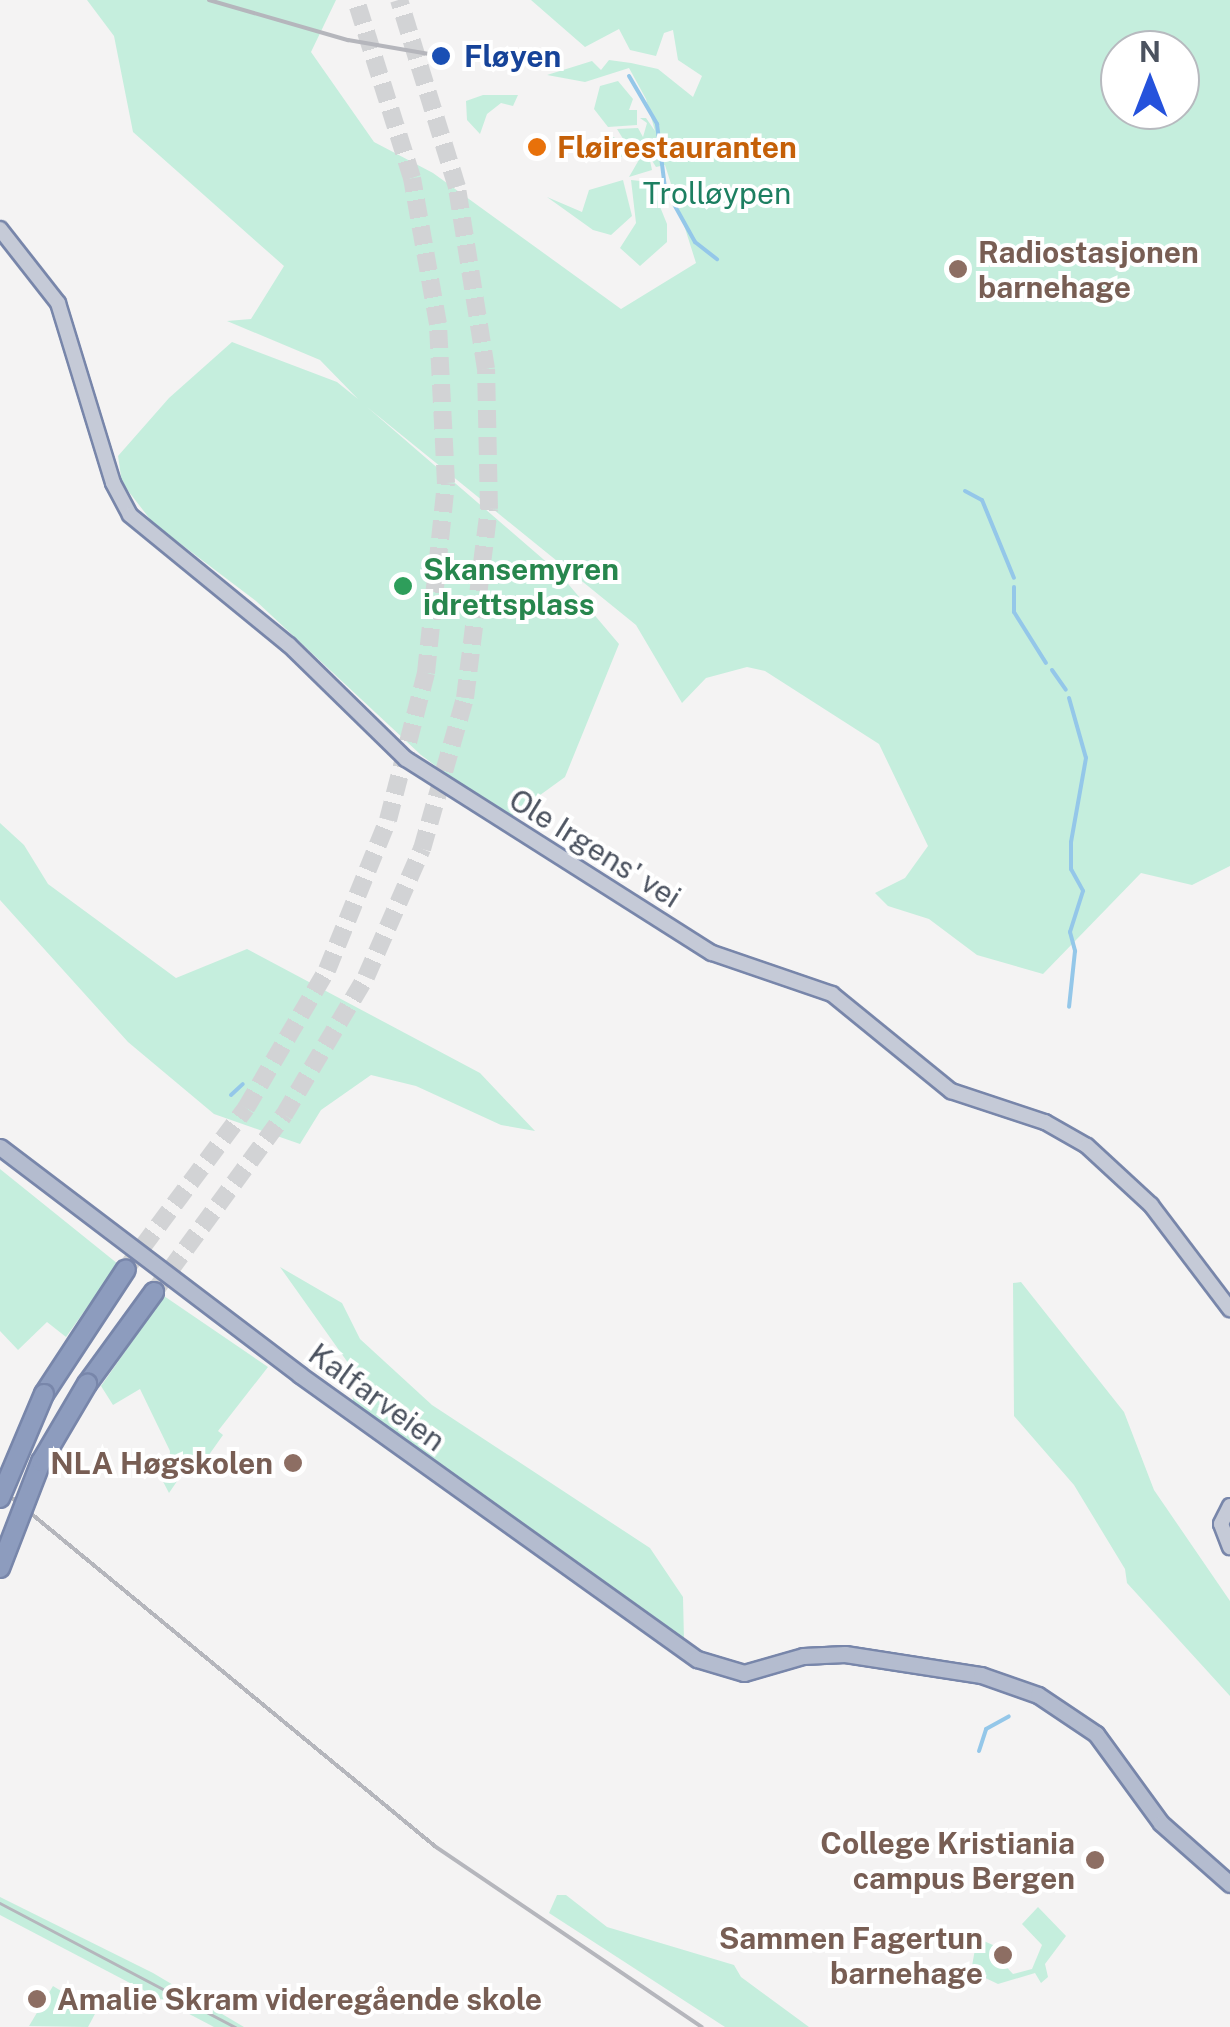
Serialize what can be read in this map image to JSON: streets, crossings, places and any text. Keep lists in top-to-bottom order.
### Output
{
  "streets": {
    "main road": ["Kalfarveien"],
    "street": ["Ole Irgens' vei"]
  },
  "parks": ["Trolløypen"],
  "places": [
    "Fløyen",
    "Fløirestauranten",
    "Radiostasjonen barnehage",
    "Skansemyren idrettsplass",
    "NLA Høgskolen",
    "College Kristiania campus Bergen",
    "Sammen Fagertun barnehage",
    "Amalie Skram videregående skole"
  ],
  "north": "top"
}
